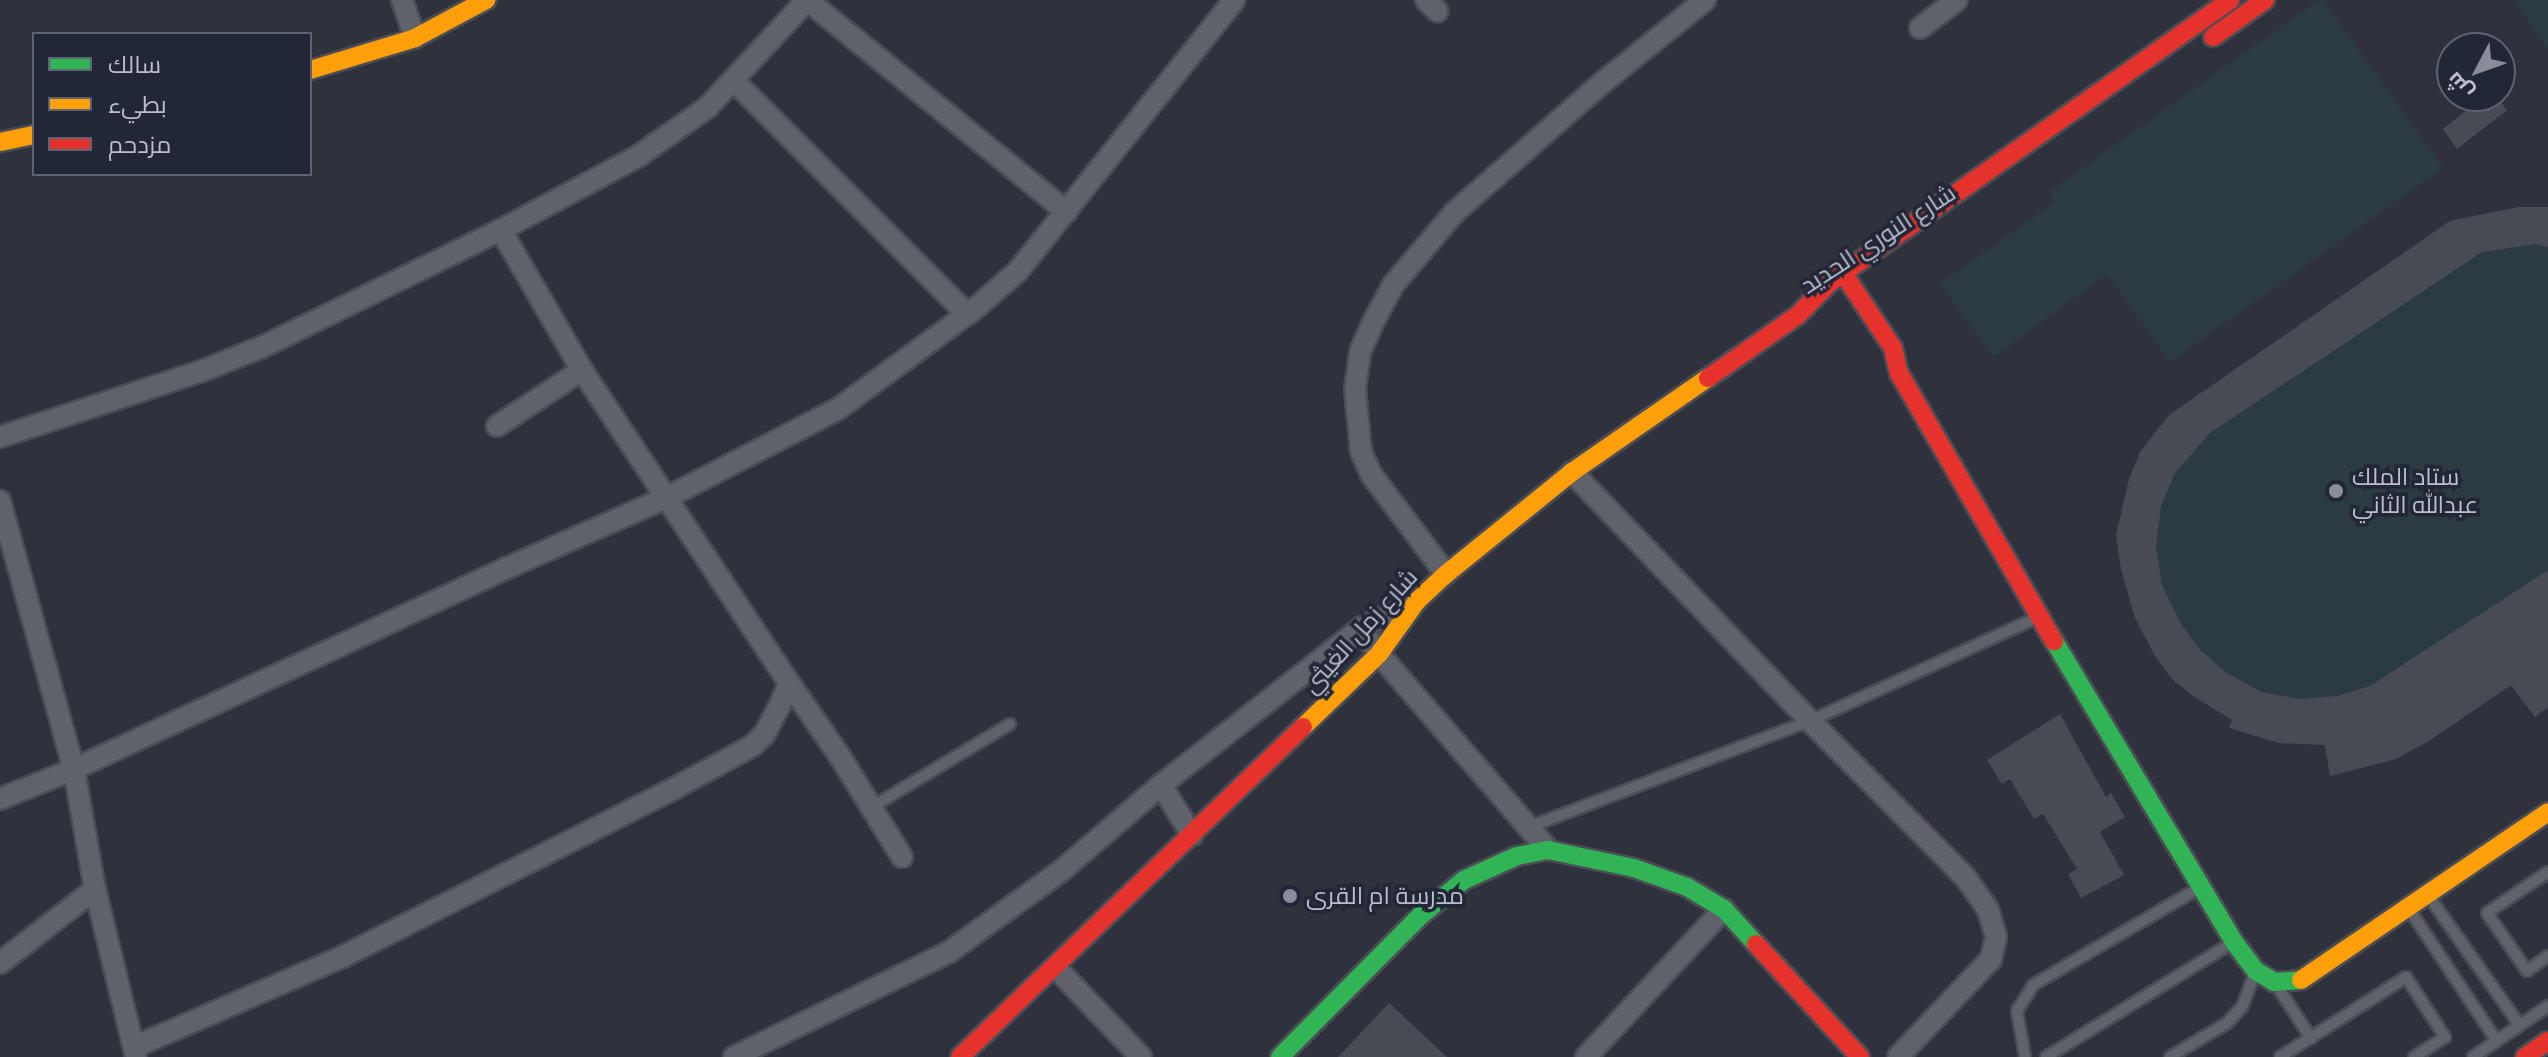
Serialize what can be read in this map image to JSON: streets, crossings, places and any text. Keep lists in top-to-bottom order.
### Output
{
  "streets": {
    "street": ["شارع النوري الحديد", "شارع زمل الغيثي"]
  },
  "crossings": [
    ["شارع النوري الحديد", "شارع زمل الغيثي"]
  ],
  "places": ["ستاد الملك عبدالله الثاني", "مدرسة ام القرى"],
  "legend": ["سالك", "بطيء", "مزدحم"],
  "north": "bottom left"
}
